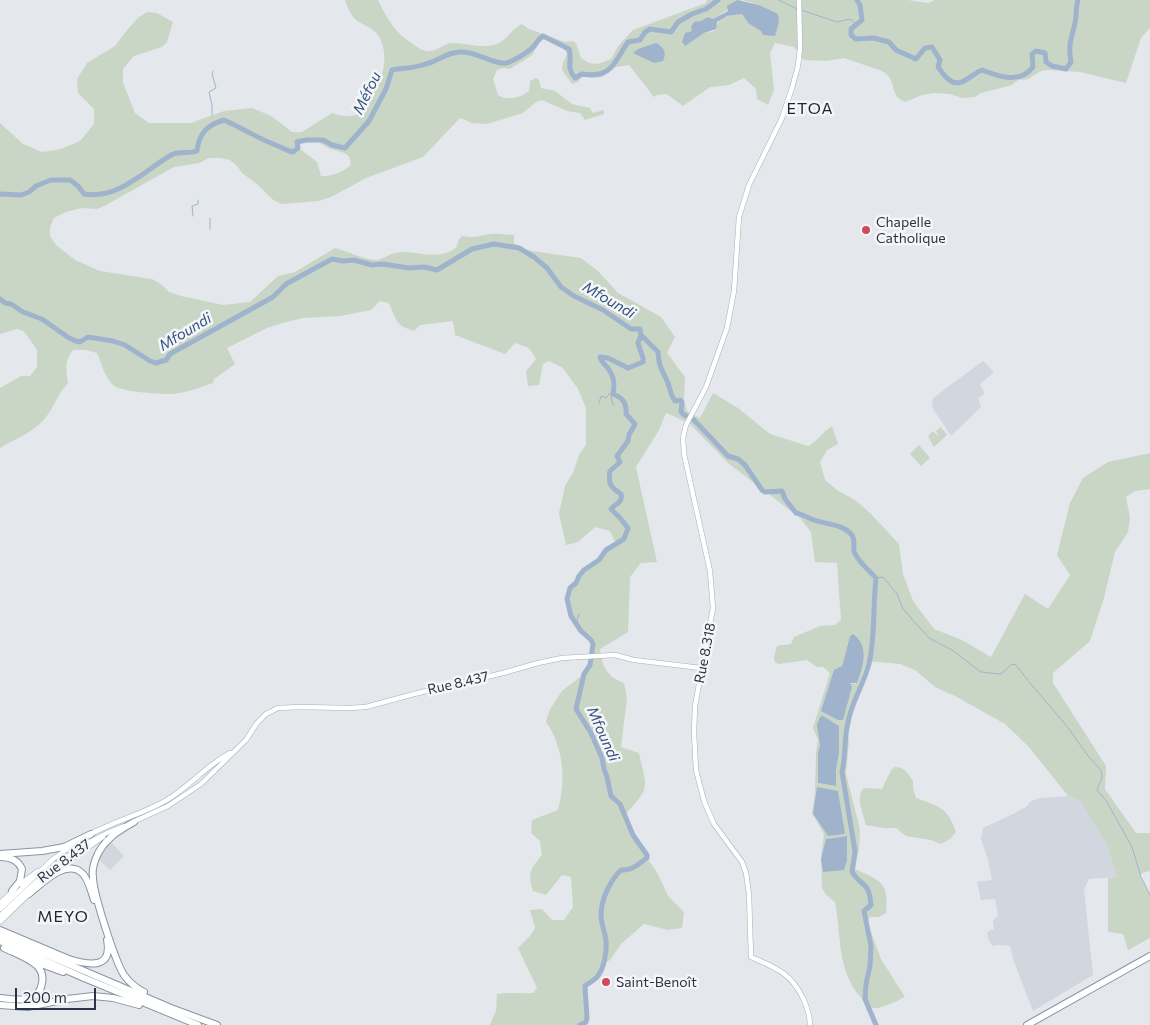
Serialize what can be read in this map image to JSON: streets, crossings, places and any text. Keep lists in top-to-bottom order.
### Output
{
  "streets": {
    "main road": ["Rue 8.318", "Rue 8.437"]
  },
  "crossings": [
    ["Rue 8.318", "Rue 8.437"]
  ],
  "districts": ["ETOA", "MEYO"],
  "water": ["Méfou", "Mfoundi"],
  "places": ["Chapelle Catholique", "Saint-Benoît"],
  "scale_bar": "200 m"
}
